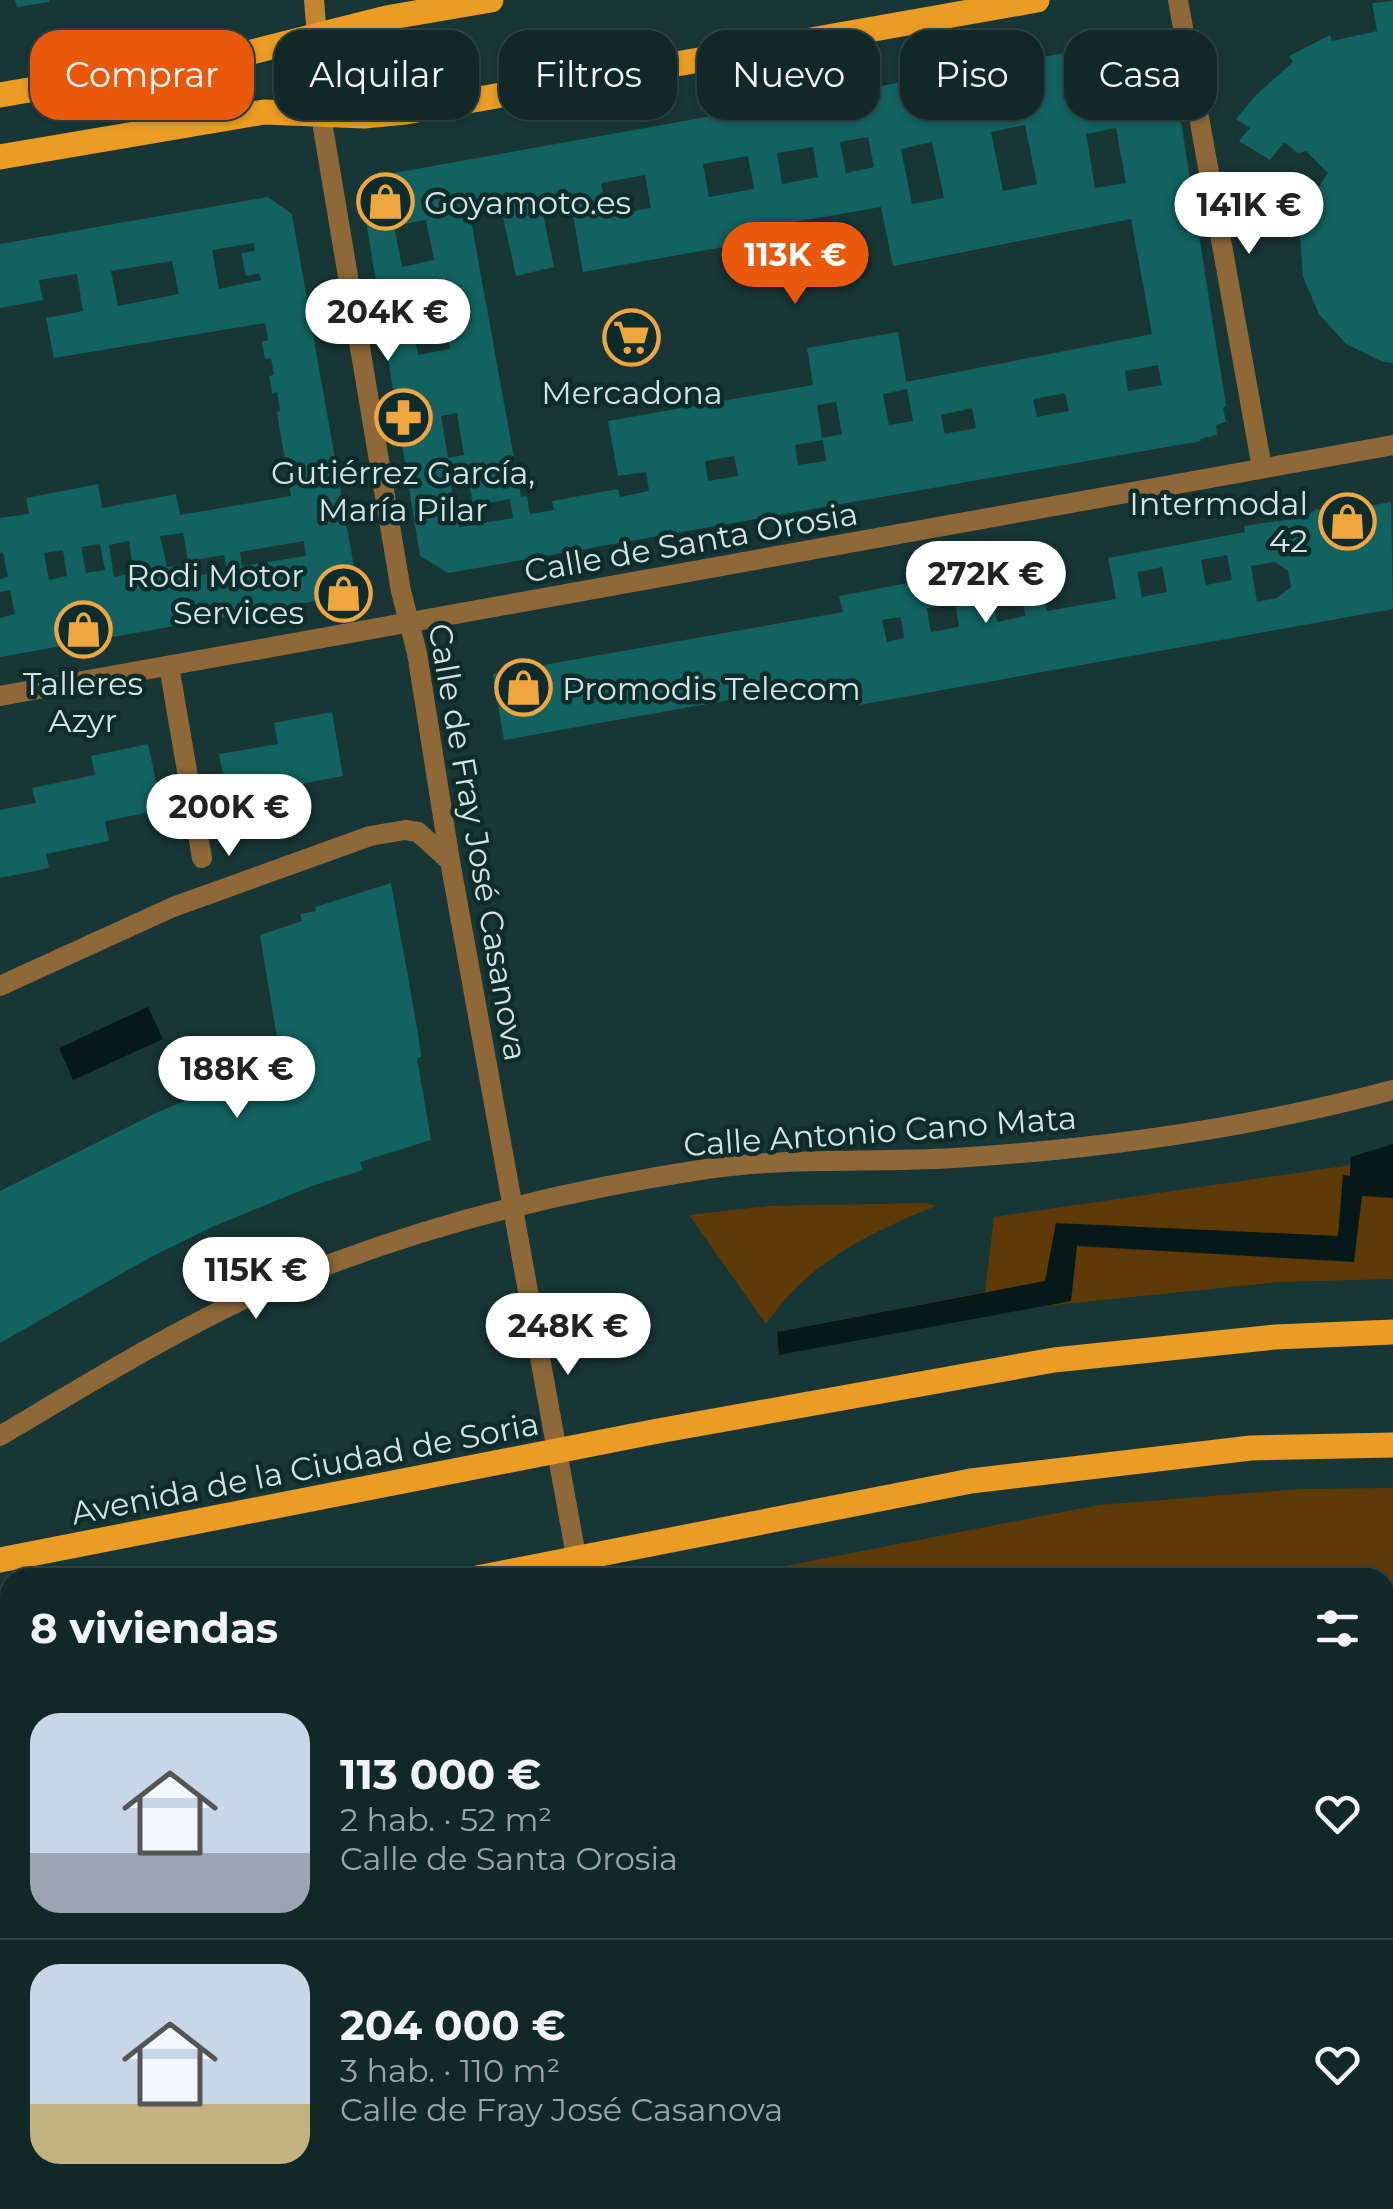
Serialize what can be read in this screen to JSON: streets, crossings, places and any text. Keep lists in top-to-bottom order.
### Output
{
  "streets": {
    "main road": ["Avenida de la Ciudad de Soria"],
    "street": ["Calle de Santa Orosia", "Calle de Fray José Casanova", "Calle Antonio Cano Mata"]
  },
  "crossings": [
    ["Calle de Santa Orosia", "Calle de Fray José Casanova"],
    ["Calle de Fray José Casanova", "Calle Antonio Cano Mata"],
    ["Calle de Fray José Casanova", "Avenida de la Ciudad de Soria"]
  ],
  "places": {
    "shop": [
      "Goyamoto.es",
      "Intermodal 42",
      "Rodi Motor Services",
      "Talleres Azyr",
      "Promodis Telecom"
    ],
    "supermarket": ["Mercadona"],
    "pharmacy": ["Gutiérrez García, María Pilar"]
  },
  "page": {
    "chip": [
      "Comprar",
      "Alquilar",
      "Filtros",
      "Nuevo",
      "Piso",
      "Casa"
    ],
    "price": [
      "141K €",
      "113K €",
      "204K €",
      "272K €",
      "200K €",
      "188K €",
      "115K €",
      "248K €"
    ],
    "heading": "8 viviendas",
    "list": [
      {
        "name": "113 000 €",
        "note": "2 hab. · 52 m² · Calle de Santa Orosia"
      },
      {
        "name": "204 000 €",
        "note": "3 hab. · 110 m² · Calle de Fray José Casanova"
      }
    ]
  }
}
